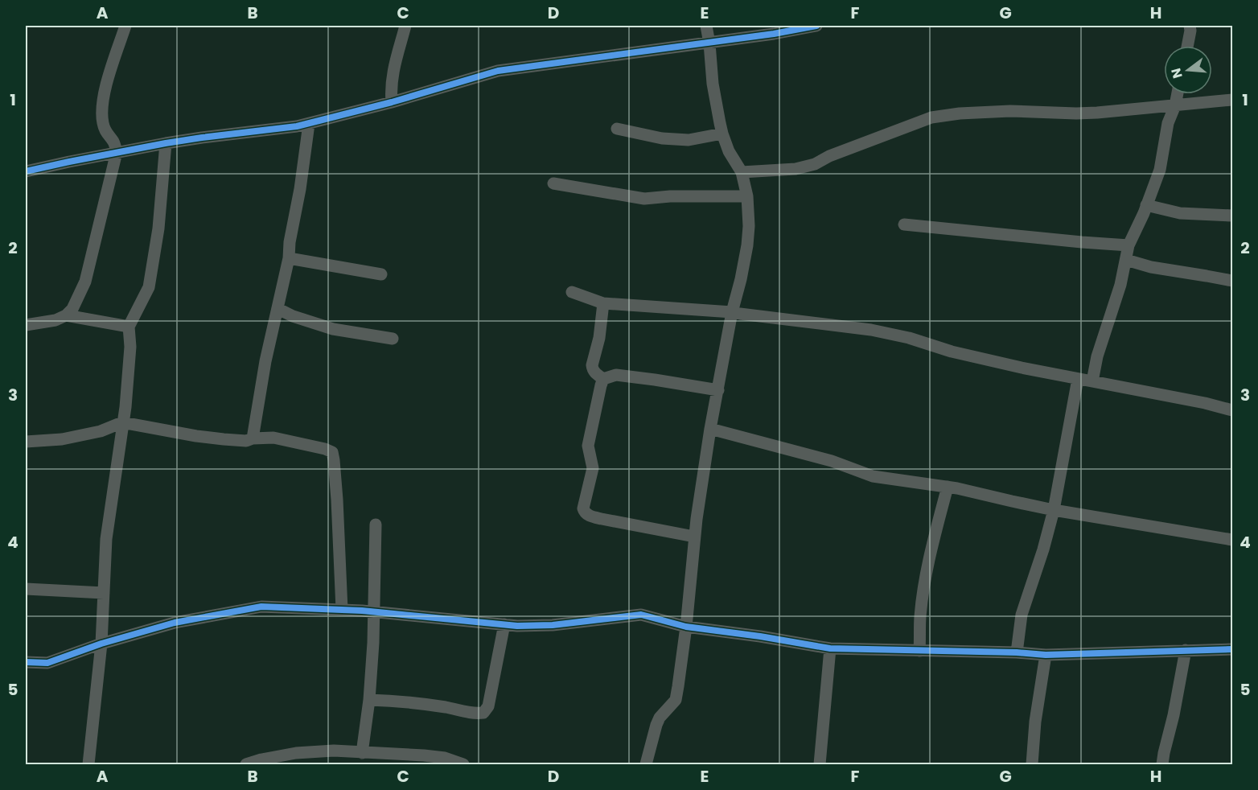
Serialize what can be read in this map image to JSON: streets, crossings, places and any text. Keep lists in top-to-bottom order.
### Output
{
  "north": "left",
  "grid": {
    "columns": [
      "A",
      "B",
      "C",
      "D",
      "E",
      "F",
      "G",
      "H"
    ],
    "rows": [
      "1",
      "2",
      "3",
      "4",
      "5"
    ]
  }
}
